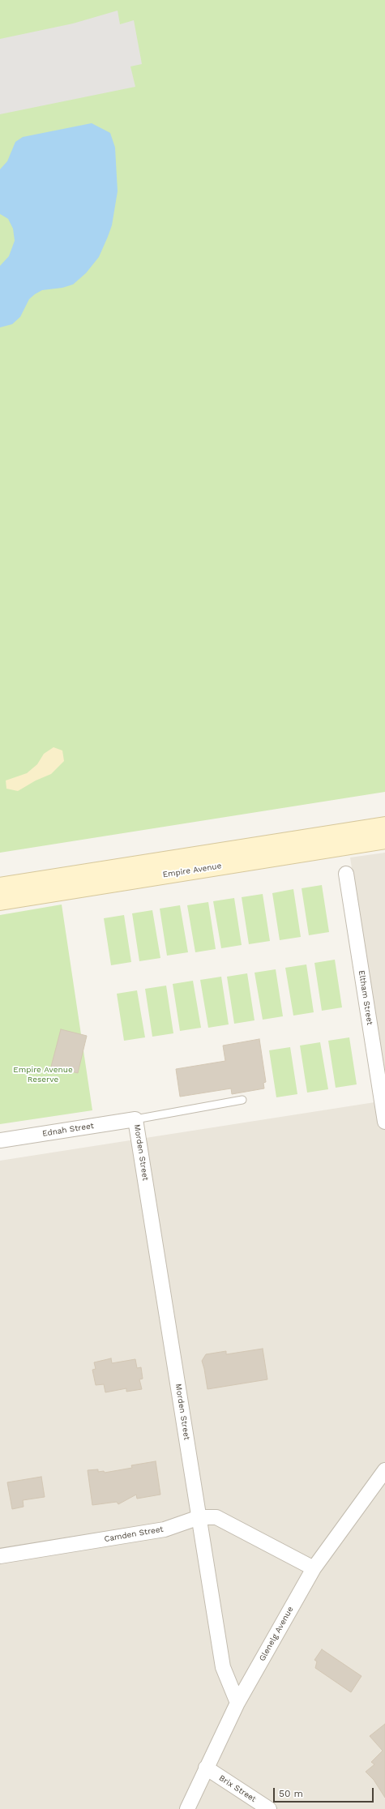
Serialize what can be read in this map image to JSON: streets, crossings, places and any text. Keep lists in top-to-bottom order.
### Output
{
  "streets": {
    "main road": ["Empire Avenue"],
    "street": [
      "Eltham Street",
      "Ednah Street",
      "Morden Street",
      "Camden Street",
      "Glenelg Avenue",
      "Brix Street"
    ]
  },
  "crossings": [
    ["Ednah Street", "Morden Street"],
    ["Morden Street", "Camden Street"],
    ["Morden Street", "Glenelg Avenue"],
    ["Camden Street", "Glenelg Avenue"],
    ["Glenelg Avenue", "Brix Street"]
  ],
  "parks": ["Empire Avenue Reserve"],
  "scale_bar": "50 m"
}
